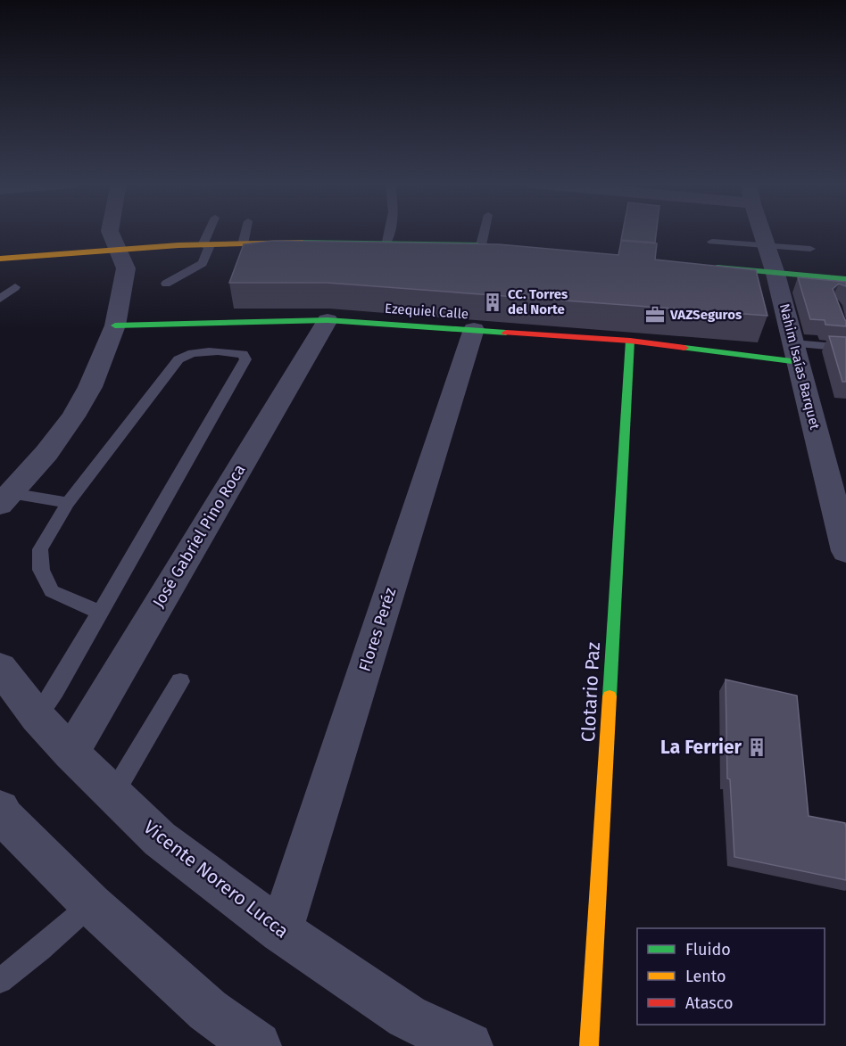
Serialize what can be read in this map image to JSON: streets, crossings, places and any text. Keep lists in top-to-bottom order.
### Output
{
  "streets": {
    "street": [
      "Ezequiel Calle",
      "Nahim Isaías Barquet",
      "José Gabriel Pino Roca",
      "Flores Peréz",
      "Clotario Paz",
      "Vicente Norero Lucca"
    ]
  },
  "crossings": [
    ["Ezequiel Calle", "Nahim Isaías Barquet"],
    ["Ezequiel Calle", "José Gabriel Pino Roca"],
    ["Ezequiel Calle", "Flores Peréz"],
    ["Ezequiel Calle", "Clotario Paz"],
    ["José Gabriel Pino Roca", "Vicente Norero Lucca"],
    ["Flores Peréz", "Vicente Norero Lucca"]
  ],
  "places": {
    "building": ["CC. Torres del Norte", "La Ferrier"],
    "office": ["VAZSeguros"]
  },
  "legend": ["Fluido", "Lento", "Atasco"]
}
